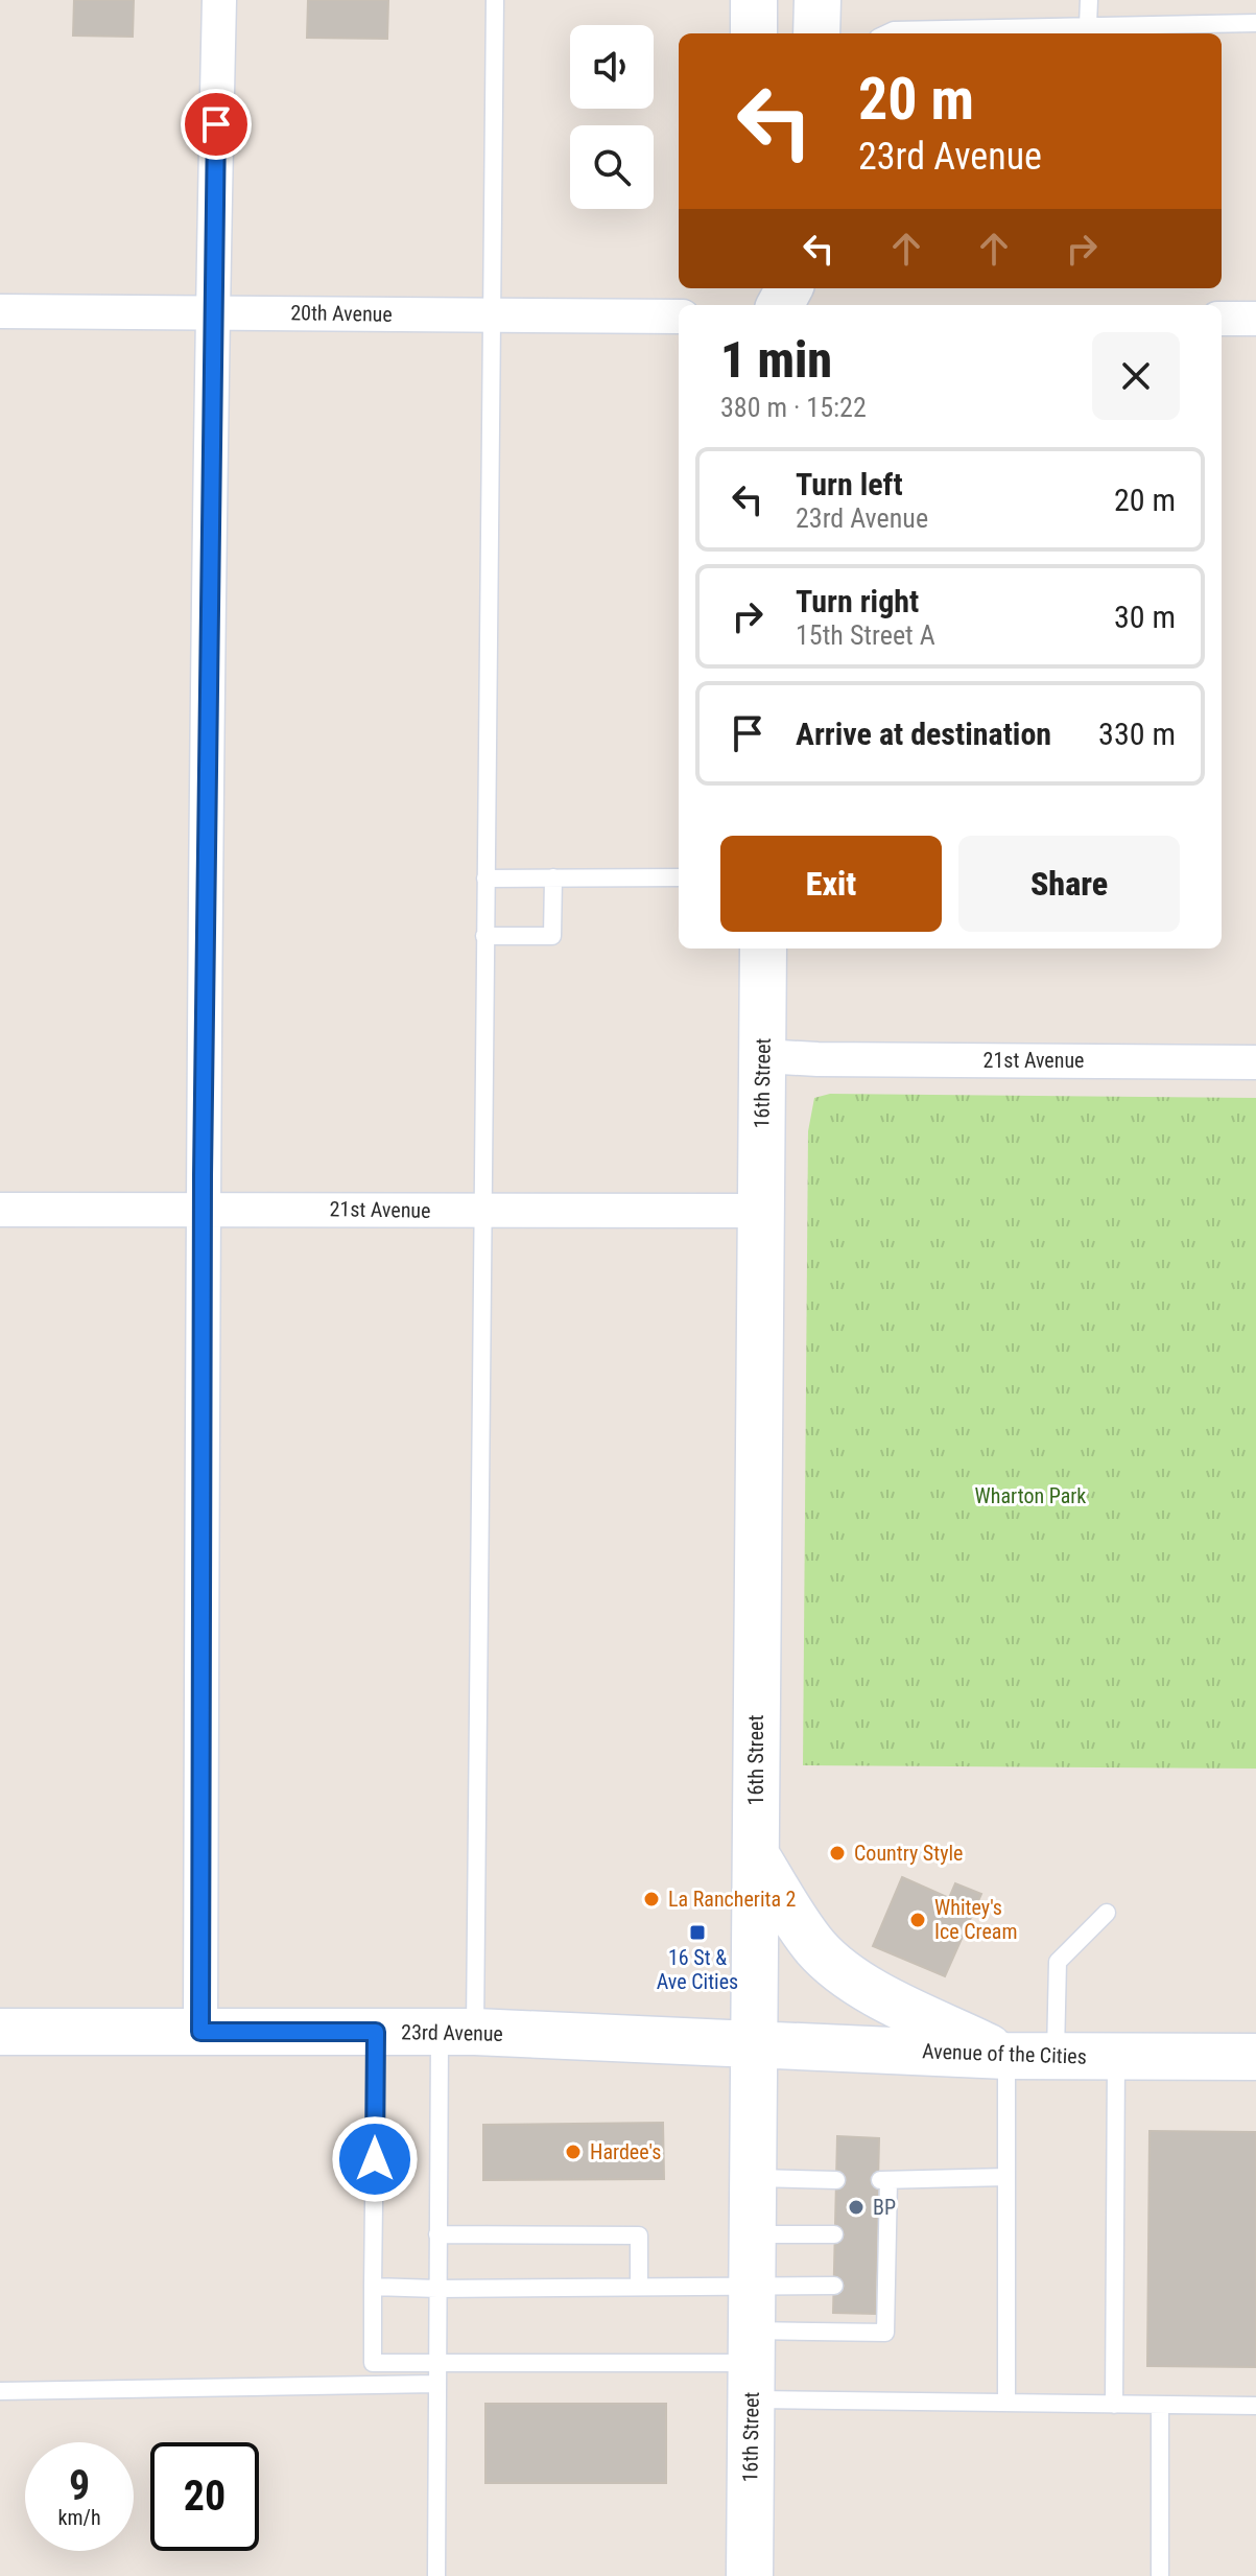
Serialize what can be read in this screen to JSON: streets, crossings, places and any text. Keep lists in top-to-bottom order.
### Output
{
  "streets": {
    "main road": ["16th Street", "23rd Avenue", "Avenue of the Cities"],
    "street": ["20th Avenue", "21st Avenue"]
  },
  "crossings": [
    ["21st Avenue", "16th Street"],
    ["16th Street", "23rd Avenue"],
    ["16th Street", "Avenue of the Cities"],
    ["23rd Avenue", "Avenue of the Cities"]
  ],
  "parks": ["Wharton Park"],
  "places": {
    "other": [
      "Country Style",
      "La Rancherita 2",
      "Whitey's Ice Cream",
      "Hardee's",
      "BP"
    ],
    "transit": ["16 St & Ave Cities"]
  },
  "page": {
    "turn": ["20 m", "23rd Avenue"],
    "heading": ["1 min", "380 m · 15:22"],
    "list": [
      {
        "name": "Turn left",
        "note": "23rd Avenue",
        "value": "20 m"
      },
      {
        "name": "Turn right",
        "note": "15th Street A",
        "value": "30 m"
      },
      {
        "name": "Arrive at destination",
        "value": "330 m"
      }
    ],
    "buttons": ["Exit", "Share"],
    "speed": "9 km/h",
    "limit": "20"
  }
}
